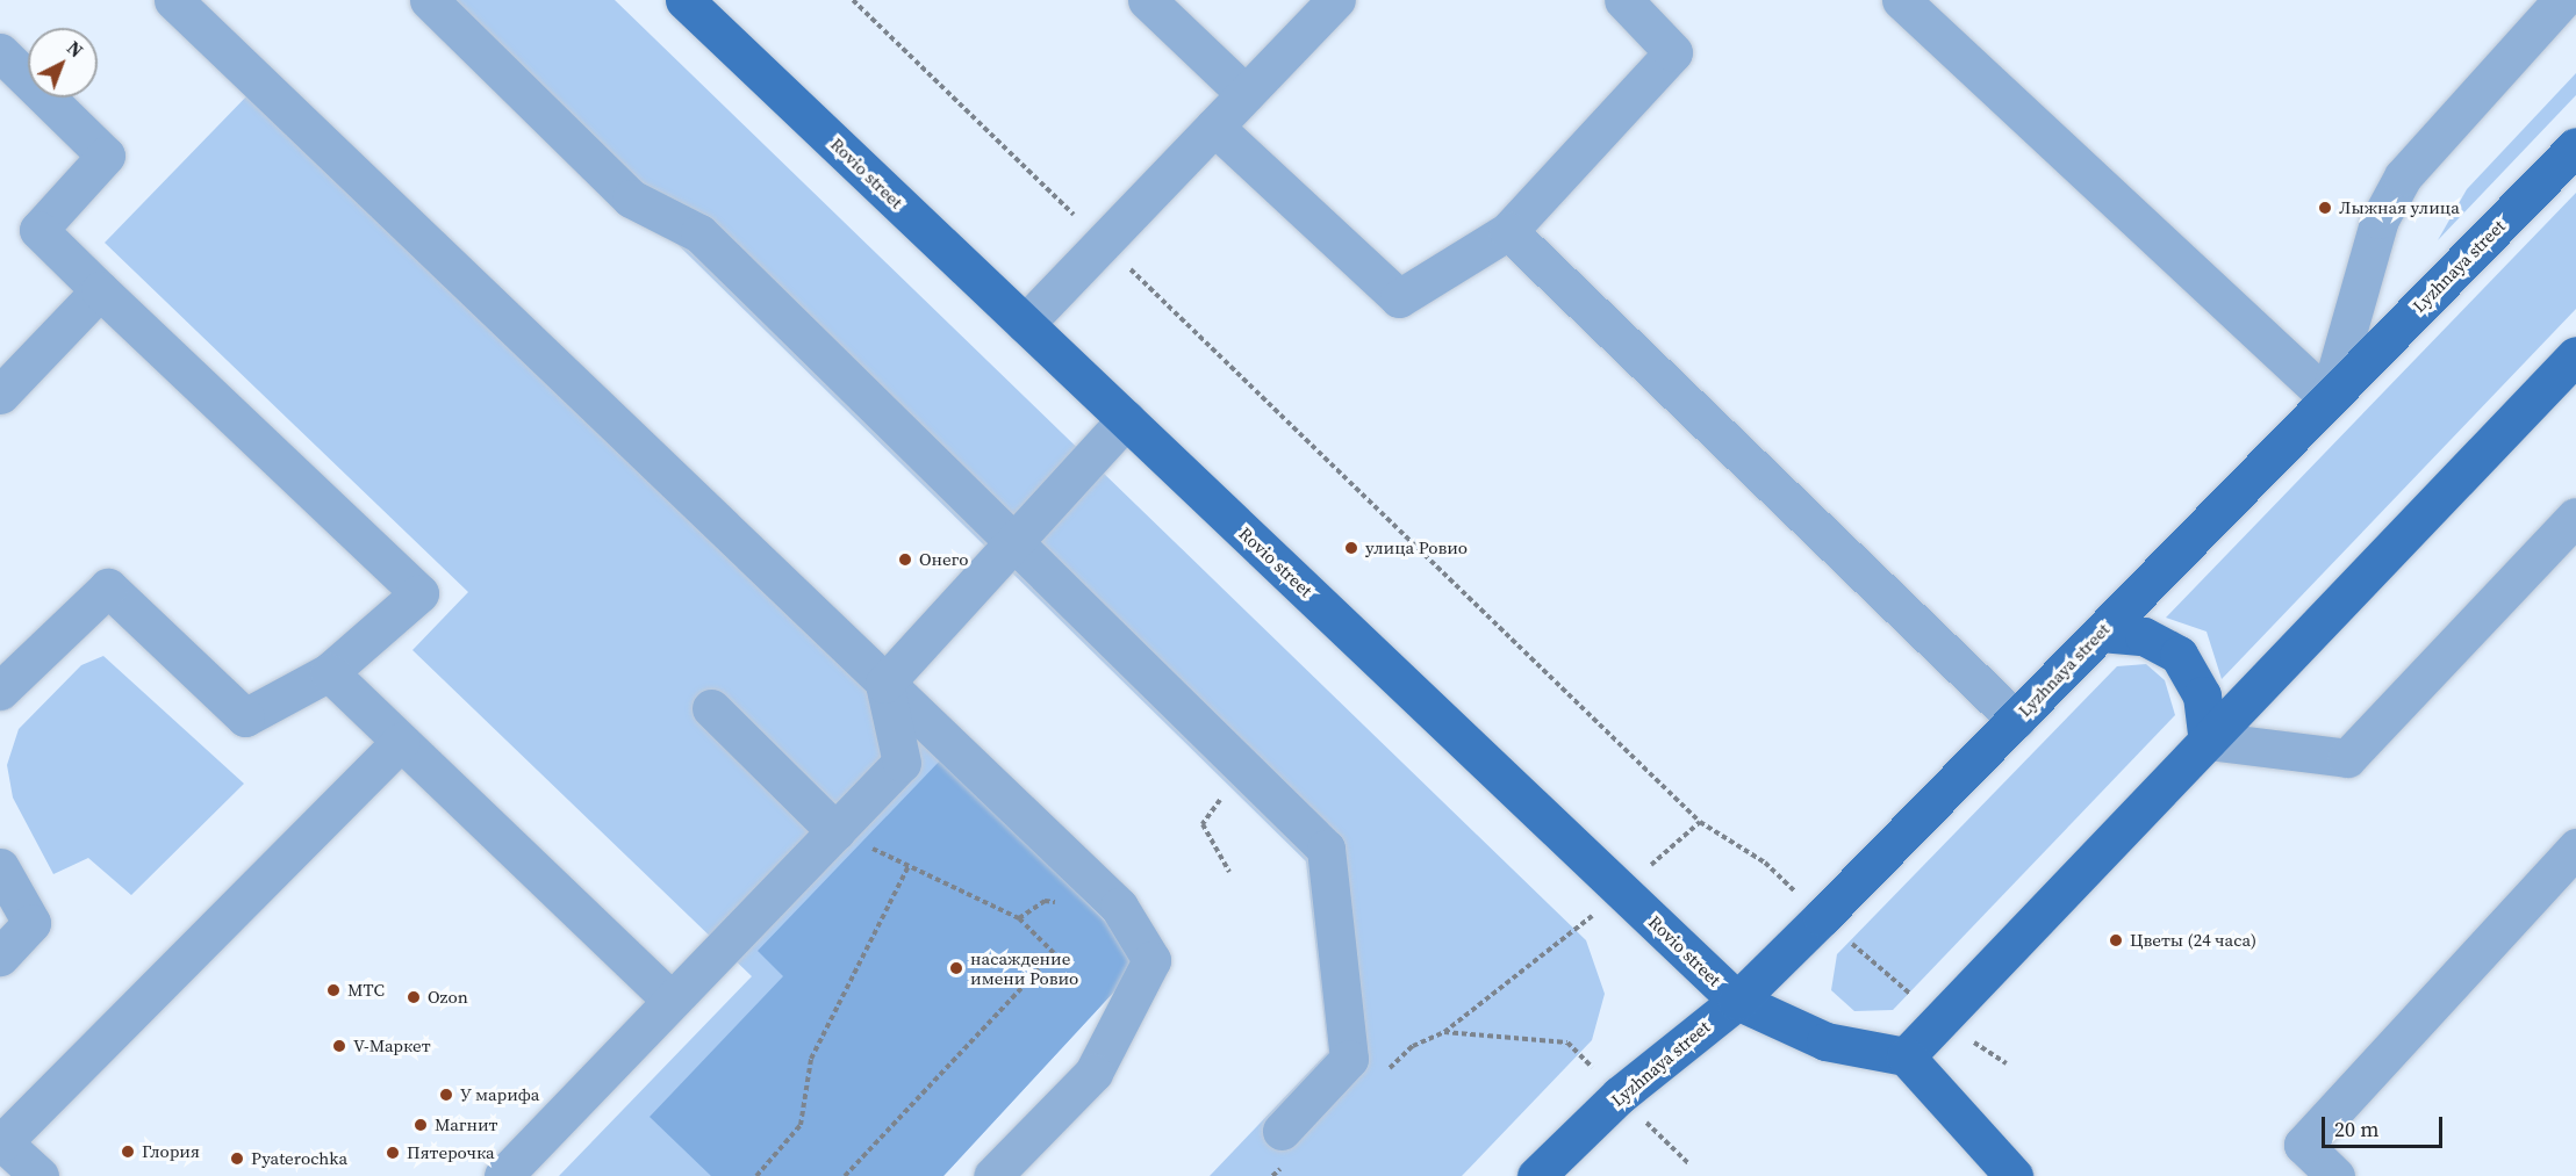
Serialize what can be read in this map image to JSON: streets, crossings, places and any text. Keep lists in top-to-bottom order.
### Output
{
  "streets": {
    "main road": ["Rovio street", "Lyzhnaya street"]
  },
  "crossings": [
    ["Rovio street", "Lyzhnaya street"]
  ],
  "places": [
    "Лыжная улица",
    "улица Ровио",
    "Онего",
    "Цветы (24 часа)",
    "насаждение имени Ровио",
    "МТС",
    "Ozon",
    "V-Маркет",
    "У марифа",
    "Магнит",
    "Глория",
    "Пятерочка",
    "Pyaterochka"
  ],
  "scale_bar": "20 m",
  "north": "top right"
}
